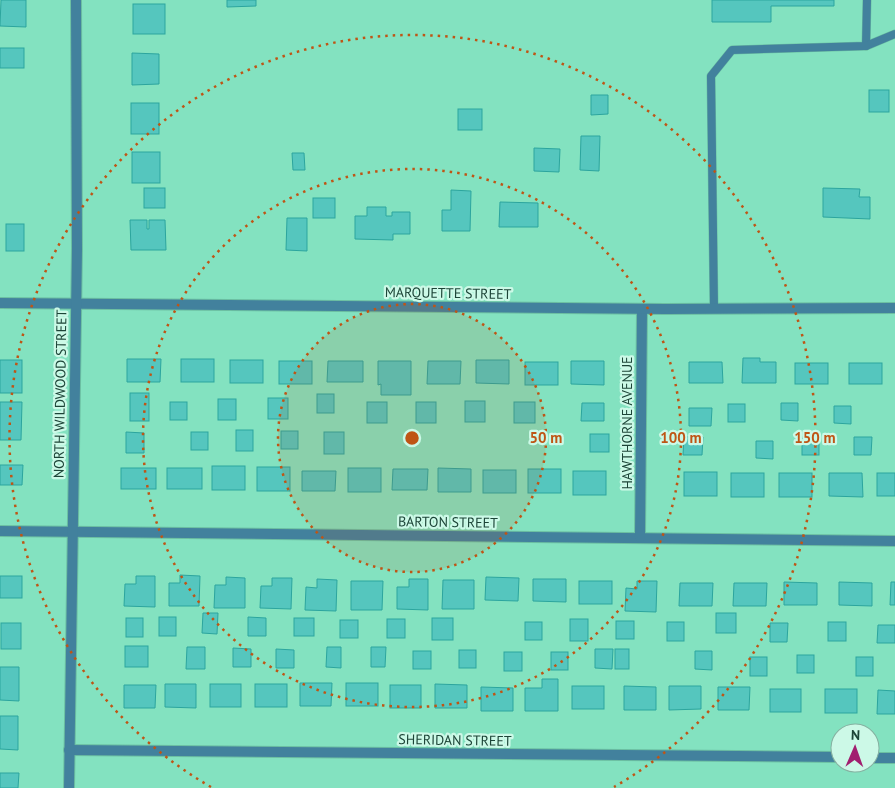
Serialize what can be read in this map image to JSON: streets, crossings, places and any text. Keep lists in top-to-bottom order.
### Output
{
  "streets": {
    "street": [
      "MARQUETTE STREET",
      "NORTH WILDWOOD STREET",
      "HAWTHORNE AVENUE",
      "BARTON STREET",
      "SHERIDAN STREET"
    ]
  },
  "crossings": [
    ["MARQUETTE STREET", "NORTH WILDWOOD STREET"],
    ["MARQUETTE STREET", "HAWTHORNE AVENUE"],
    ["NORTH WILDWOOD STREET", "BARTON STREET"],
    ["NORTH WILDWOOD STREET", "SHERIDAN STREET"],
    ["HAWTHORNE AVENUE", "BARTON STREET"]
  ],
  "north": "top",
  "rings": ["50 m", "100 m", "150 m"]
}
